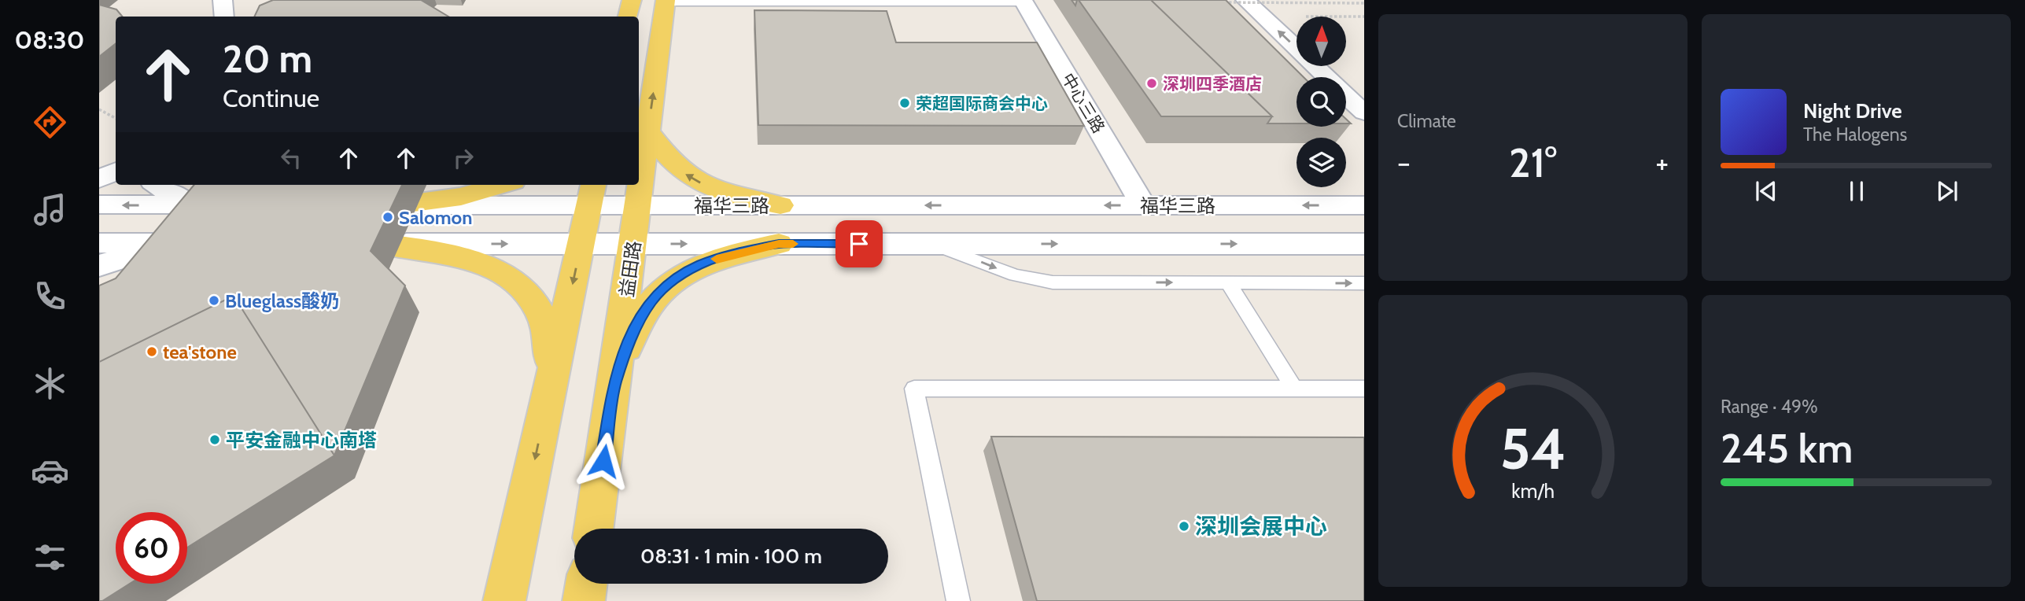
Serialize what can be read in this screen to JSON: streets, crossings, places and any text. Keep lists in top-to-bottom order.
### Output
{
  "streets": {
    "main road": ["益田路"],
    "street": ["中心三路", "福华三路"]
  },
  "crossings": [
    ["中心三路", "福华三路"],
    ["福华三路", "益田路"]
  ],
  "places": [
    "深圳四季酒店",
    "荣超国际商会中心",
    "Salomon",
    "Blueglass酸奶",
    "tea'stone",
    "平安金融中心南塔",
    "深圳会展中心"
  ],
  "north": "top",
  "page": {
    "tabs": "08:30",
    "tile": [
      "Climate",
      ["Range · 49%", "245 km"]
    ],
    "turn": ["20 m", "Continue"],
    "song": ["Night Drive", "The Halogens"],
    "heat": ["−", "21°", "+"],
    "limit": "60",
    "trip": "08:31 · 1 min · 100 m",
    "gauge": ["54", "km/h"]
  }
}
